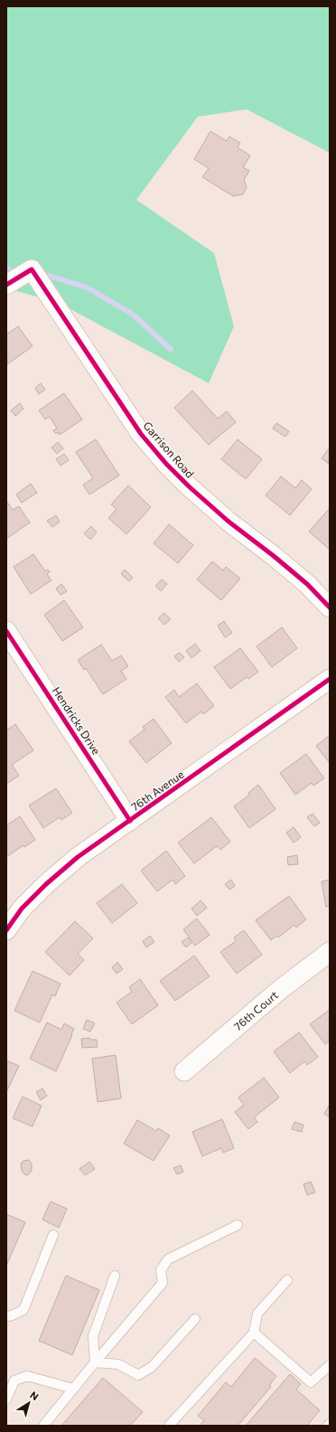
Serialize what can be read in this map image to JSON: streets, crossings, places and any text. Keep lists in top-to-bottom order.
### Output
{
  "streets": {
    "street": [
      "Garrison Road",
      "Hendricks Drive",
      "76th Avenue",
      "76th Court"
    ]
  },
  "crossings": [
    ["Hendricks Drive", "76th Avenue"]
  ],
  "north": "top right"
}
